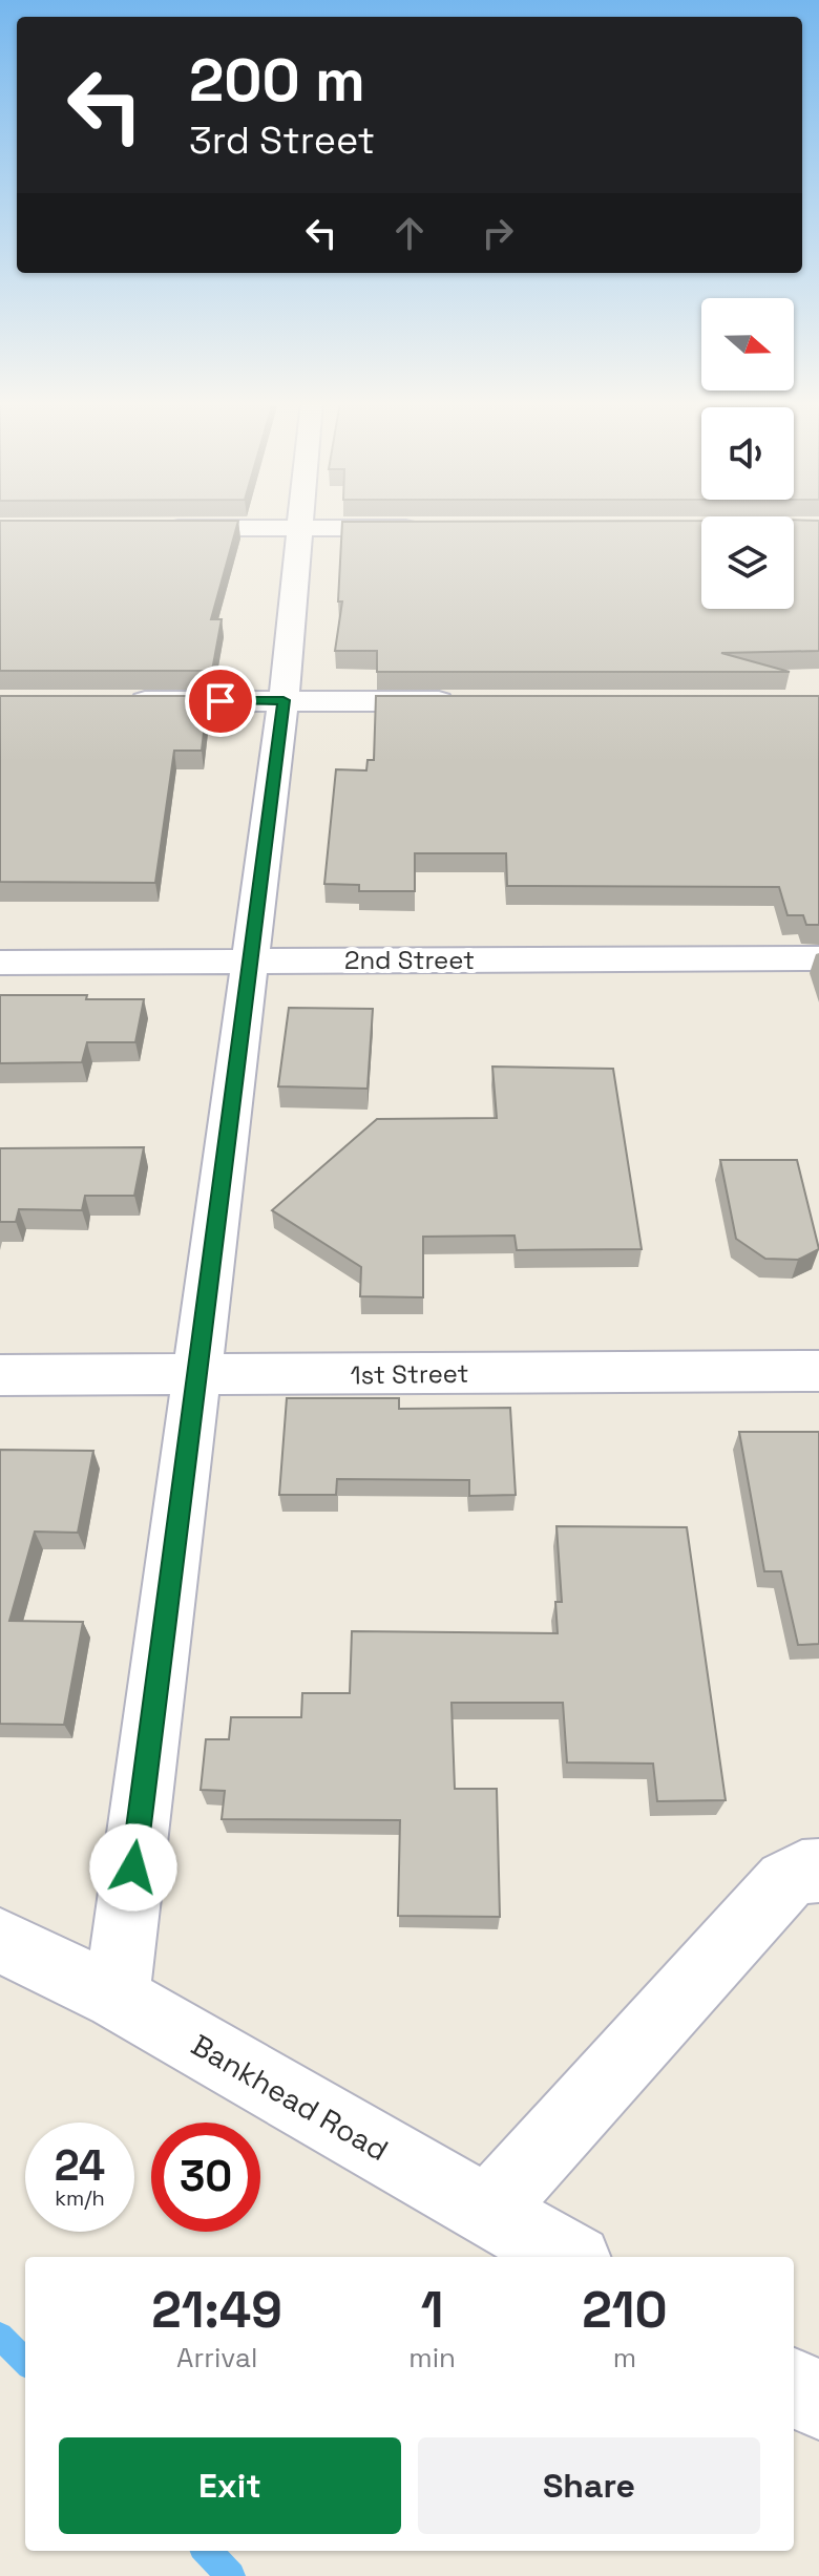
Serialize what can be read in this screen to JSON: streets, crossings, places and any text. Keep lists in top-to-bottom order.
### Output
{
  "streets": {
    "street": ["2nd Street", "1st Street", "Bankhead Road"]
  },
  "north": "right",
  "page": {
    "turn": ["200 m", "3rd Street"],
    "speed": "24 km/h",
    "limit": "30",
    "eta": [
      "21:49",
      "Arrival",
      "1",
      "min",
      "210",
      "m"
    ],
    "buttons": ["Exit", "Share"]
  }
}
